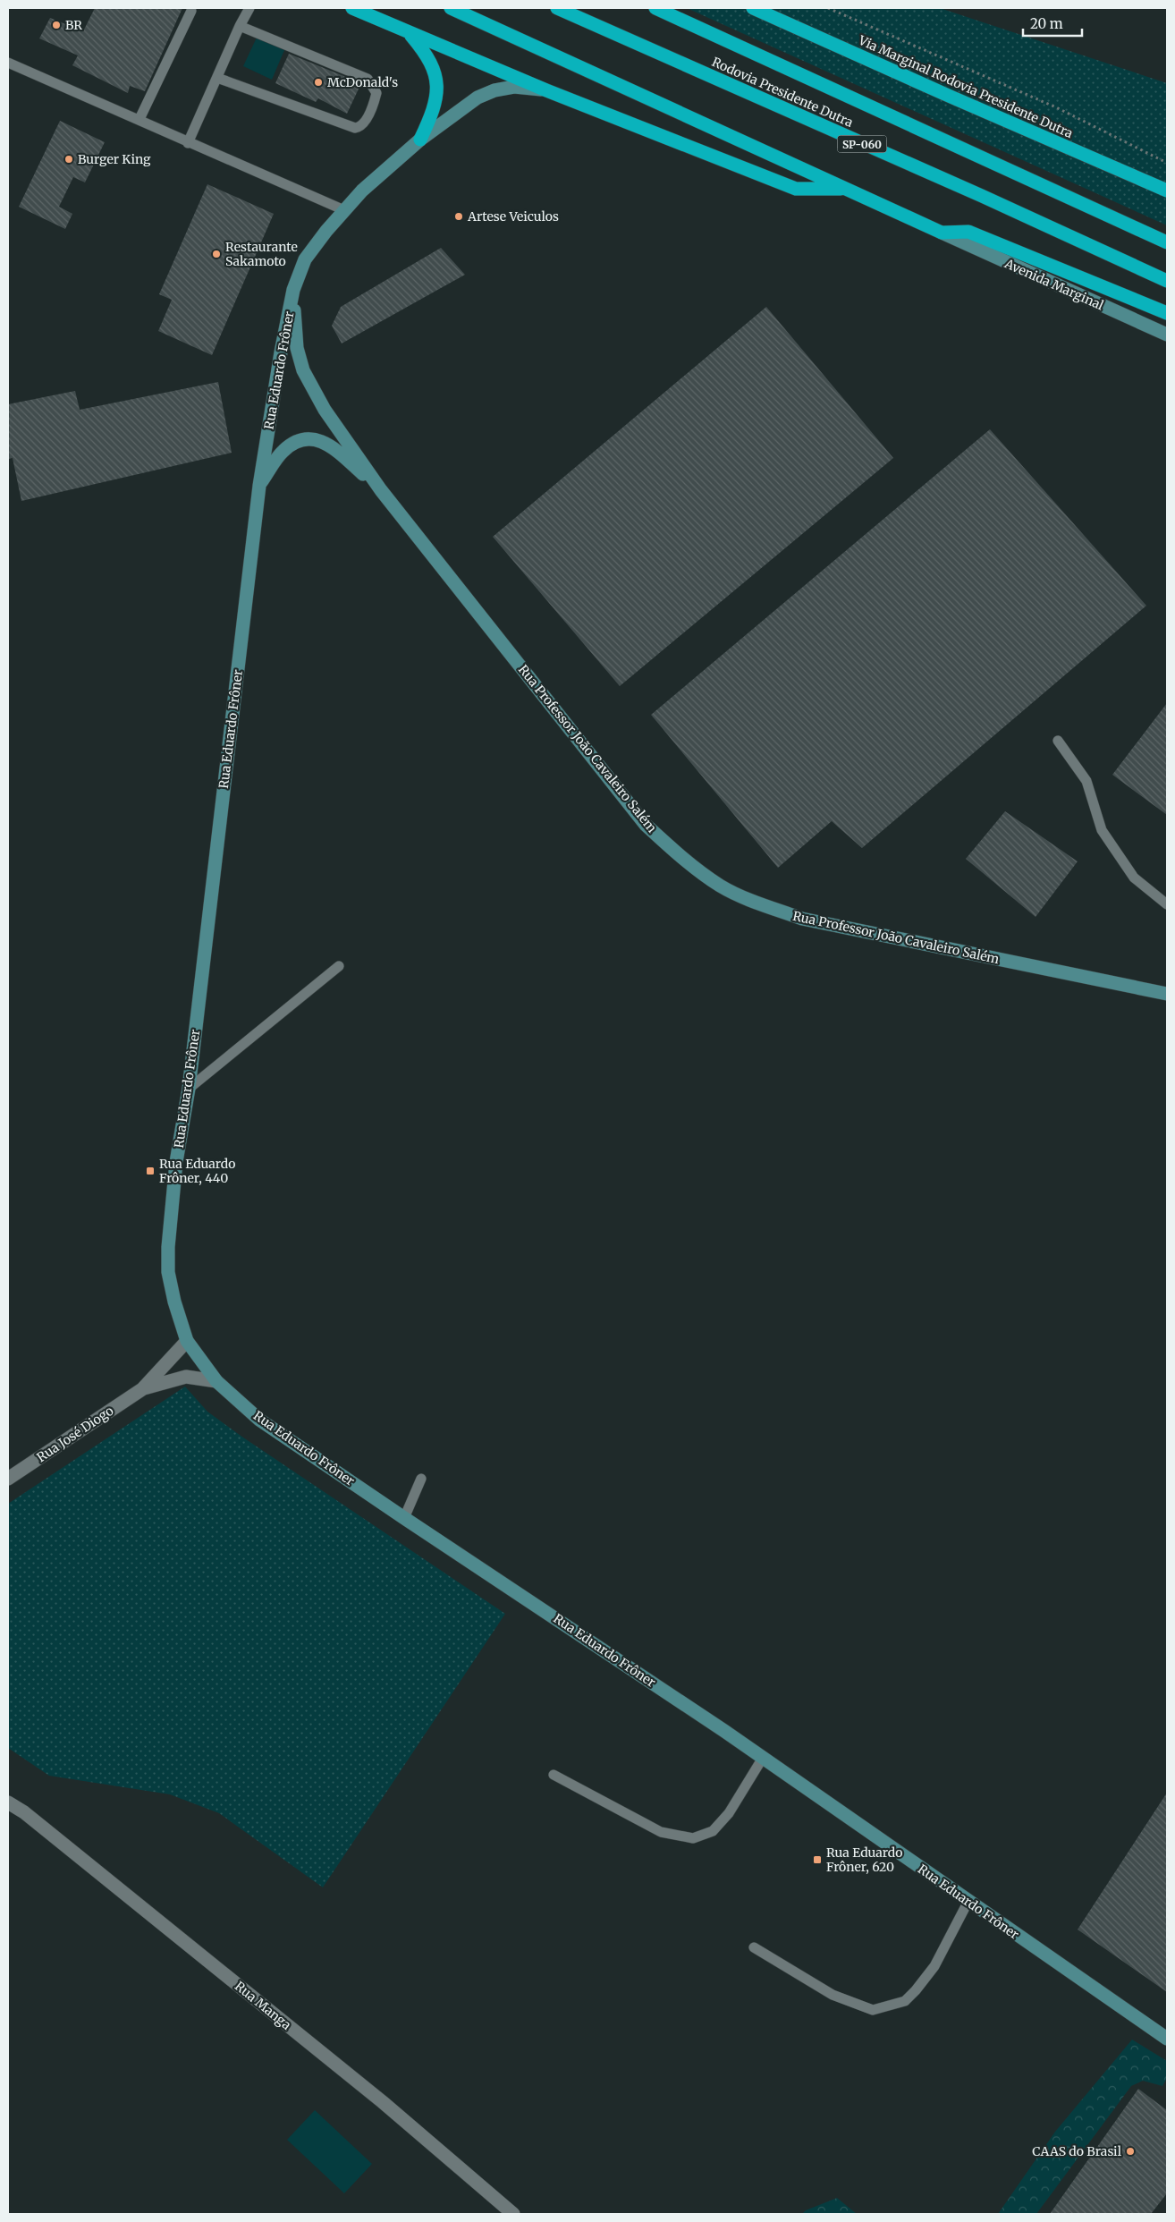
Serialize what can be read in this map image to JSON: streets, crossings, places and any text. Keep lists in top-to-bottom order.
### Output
{
  "streets": {
    "highway": ["Via Marginal Rodovia Presidente Dutra", "Rodovia Presidente Dutra", "SP-060"],
    "main road": ["Avenida Marginal", "Rua Eduardo Frôner", "Rua Professor João Cavaleiro Salém"],
    "street": ["Rua José Diogo", "Rua Manga"]
  },
  "crossings": [
    ["Rua Eduardo Frôner", "Rua Professor João Cavaleiro Salém"],
    ["Rua Eduardo Frôner", "Rua José Diogo"]
  ],
  "places": {
    "other": [
      "BR",
      "McDonald's",
      "Burger King",
      "Artese Veiculos",
      "Restaurante Sakamoto",
      "CAAS do Brasil"
    ],
    "transit": ["Rua Eduardo Frôner, 440", "Rua Eduardo Frôner, 620"]
  },
  "scale_bar": "20 m"
}
